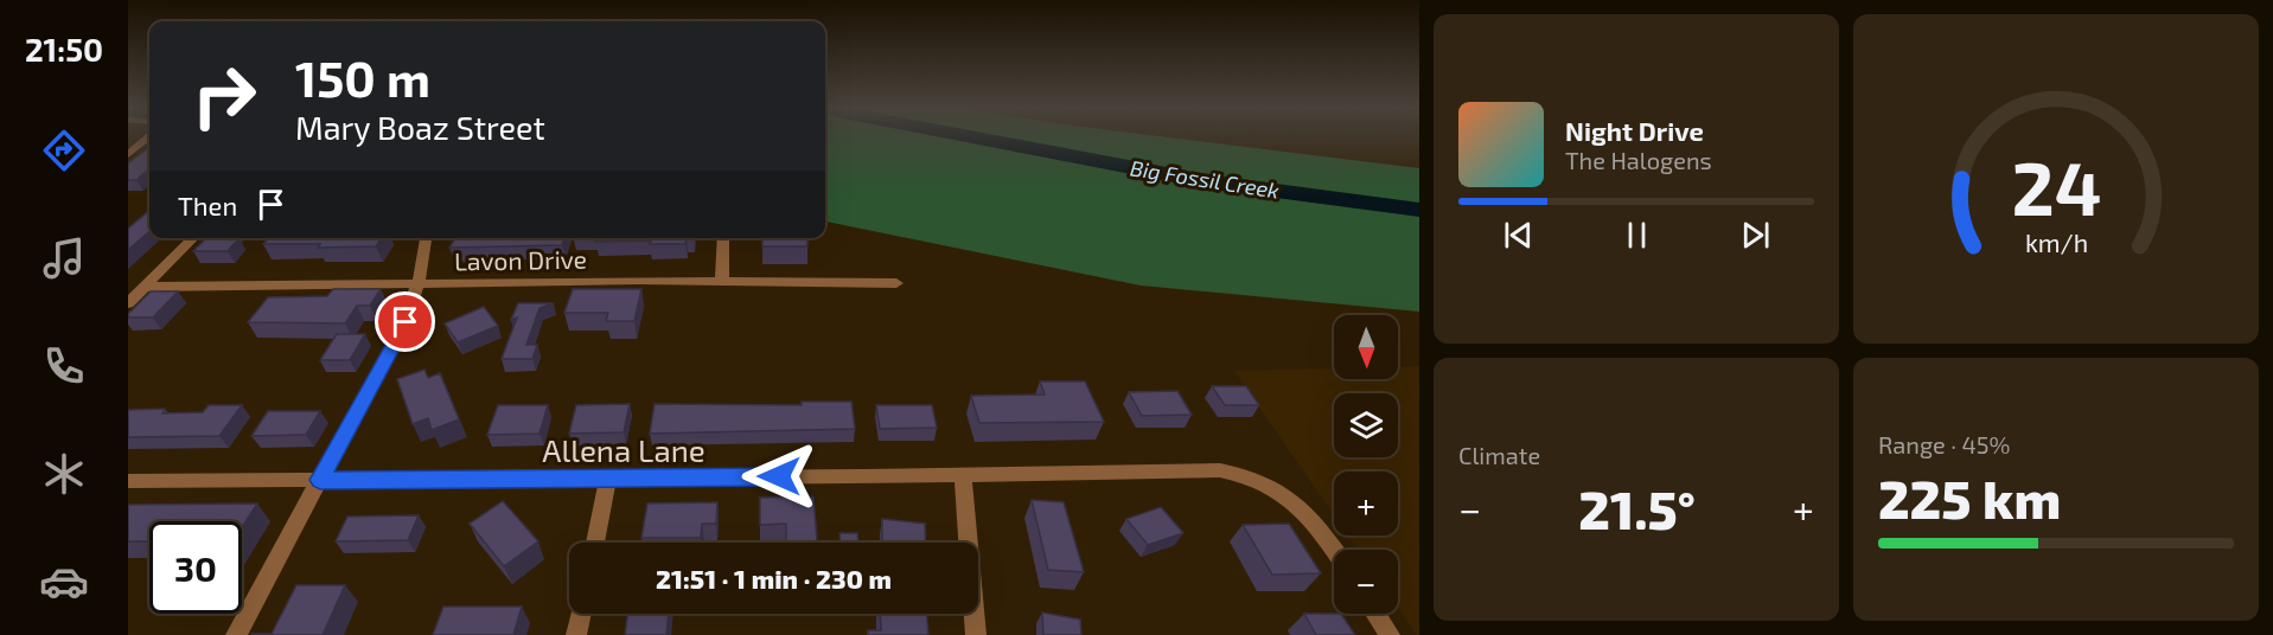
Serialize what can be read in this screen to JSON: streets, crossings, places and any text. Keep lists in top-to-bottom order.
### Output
{
  "streets": {
    "street": ["Lavon Drive", "Allena Lane"]
  },
  "water": ["Big Fossil Creek"],
  "north": "bottom",
  "page": {
    "tabs": "21:50",
    "turn": ["150 m", "Mary Boaz Street"],
    "song": ["Night Drive", "The Halogens"],
    "then": "Then",
    "map_buttons": ["+", "−"],
    "tile": [
      "Climate",
      ["Range · 45%", "225 km"]
    ],
    "heat": ["−", "21.5°", "+"],
    "limit": "30",
    "trip": "21:51 · 1 min · 230 m",
    "gauge": ["24", "km/h"]
  }
}
